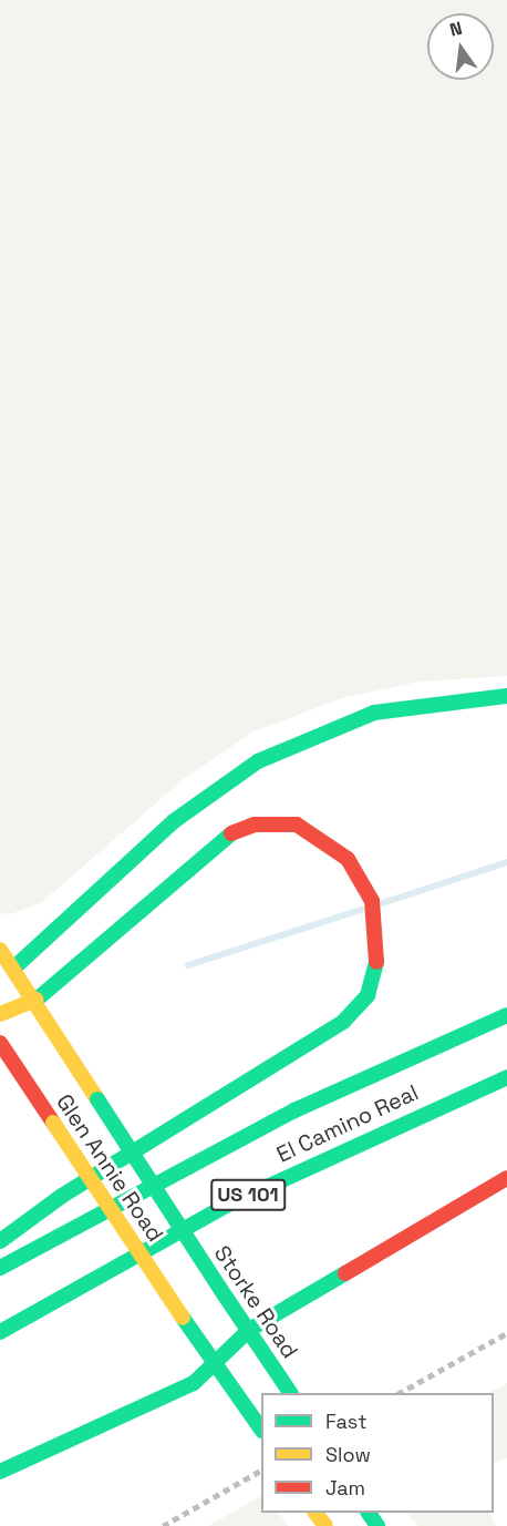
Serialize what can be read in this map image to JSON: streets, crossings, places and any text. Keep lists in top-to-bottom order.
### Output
{
  "streets": {
    "main road": [
      "El Camino Real",
      "Glen Annie Road",
      "US 101",
      "Storke Road"
    ]
  },
  "crossings": [
    ["Glen Annie Road", "Storke Road"]
  ],
  "legend": ["Fast", "Slow", "Jam"],
  "north": "top"
}
